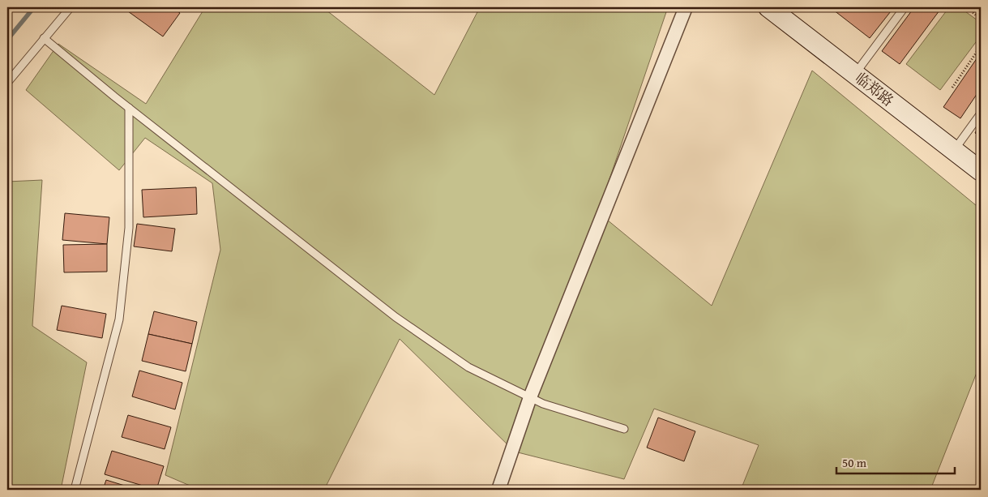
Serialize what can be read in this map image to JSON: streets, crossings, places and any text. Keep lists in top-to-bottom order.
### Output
{
  "streets": {
    "main road": ["临郑路"]
  },
  "scale_bar": "50 m"
}
